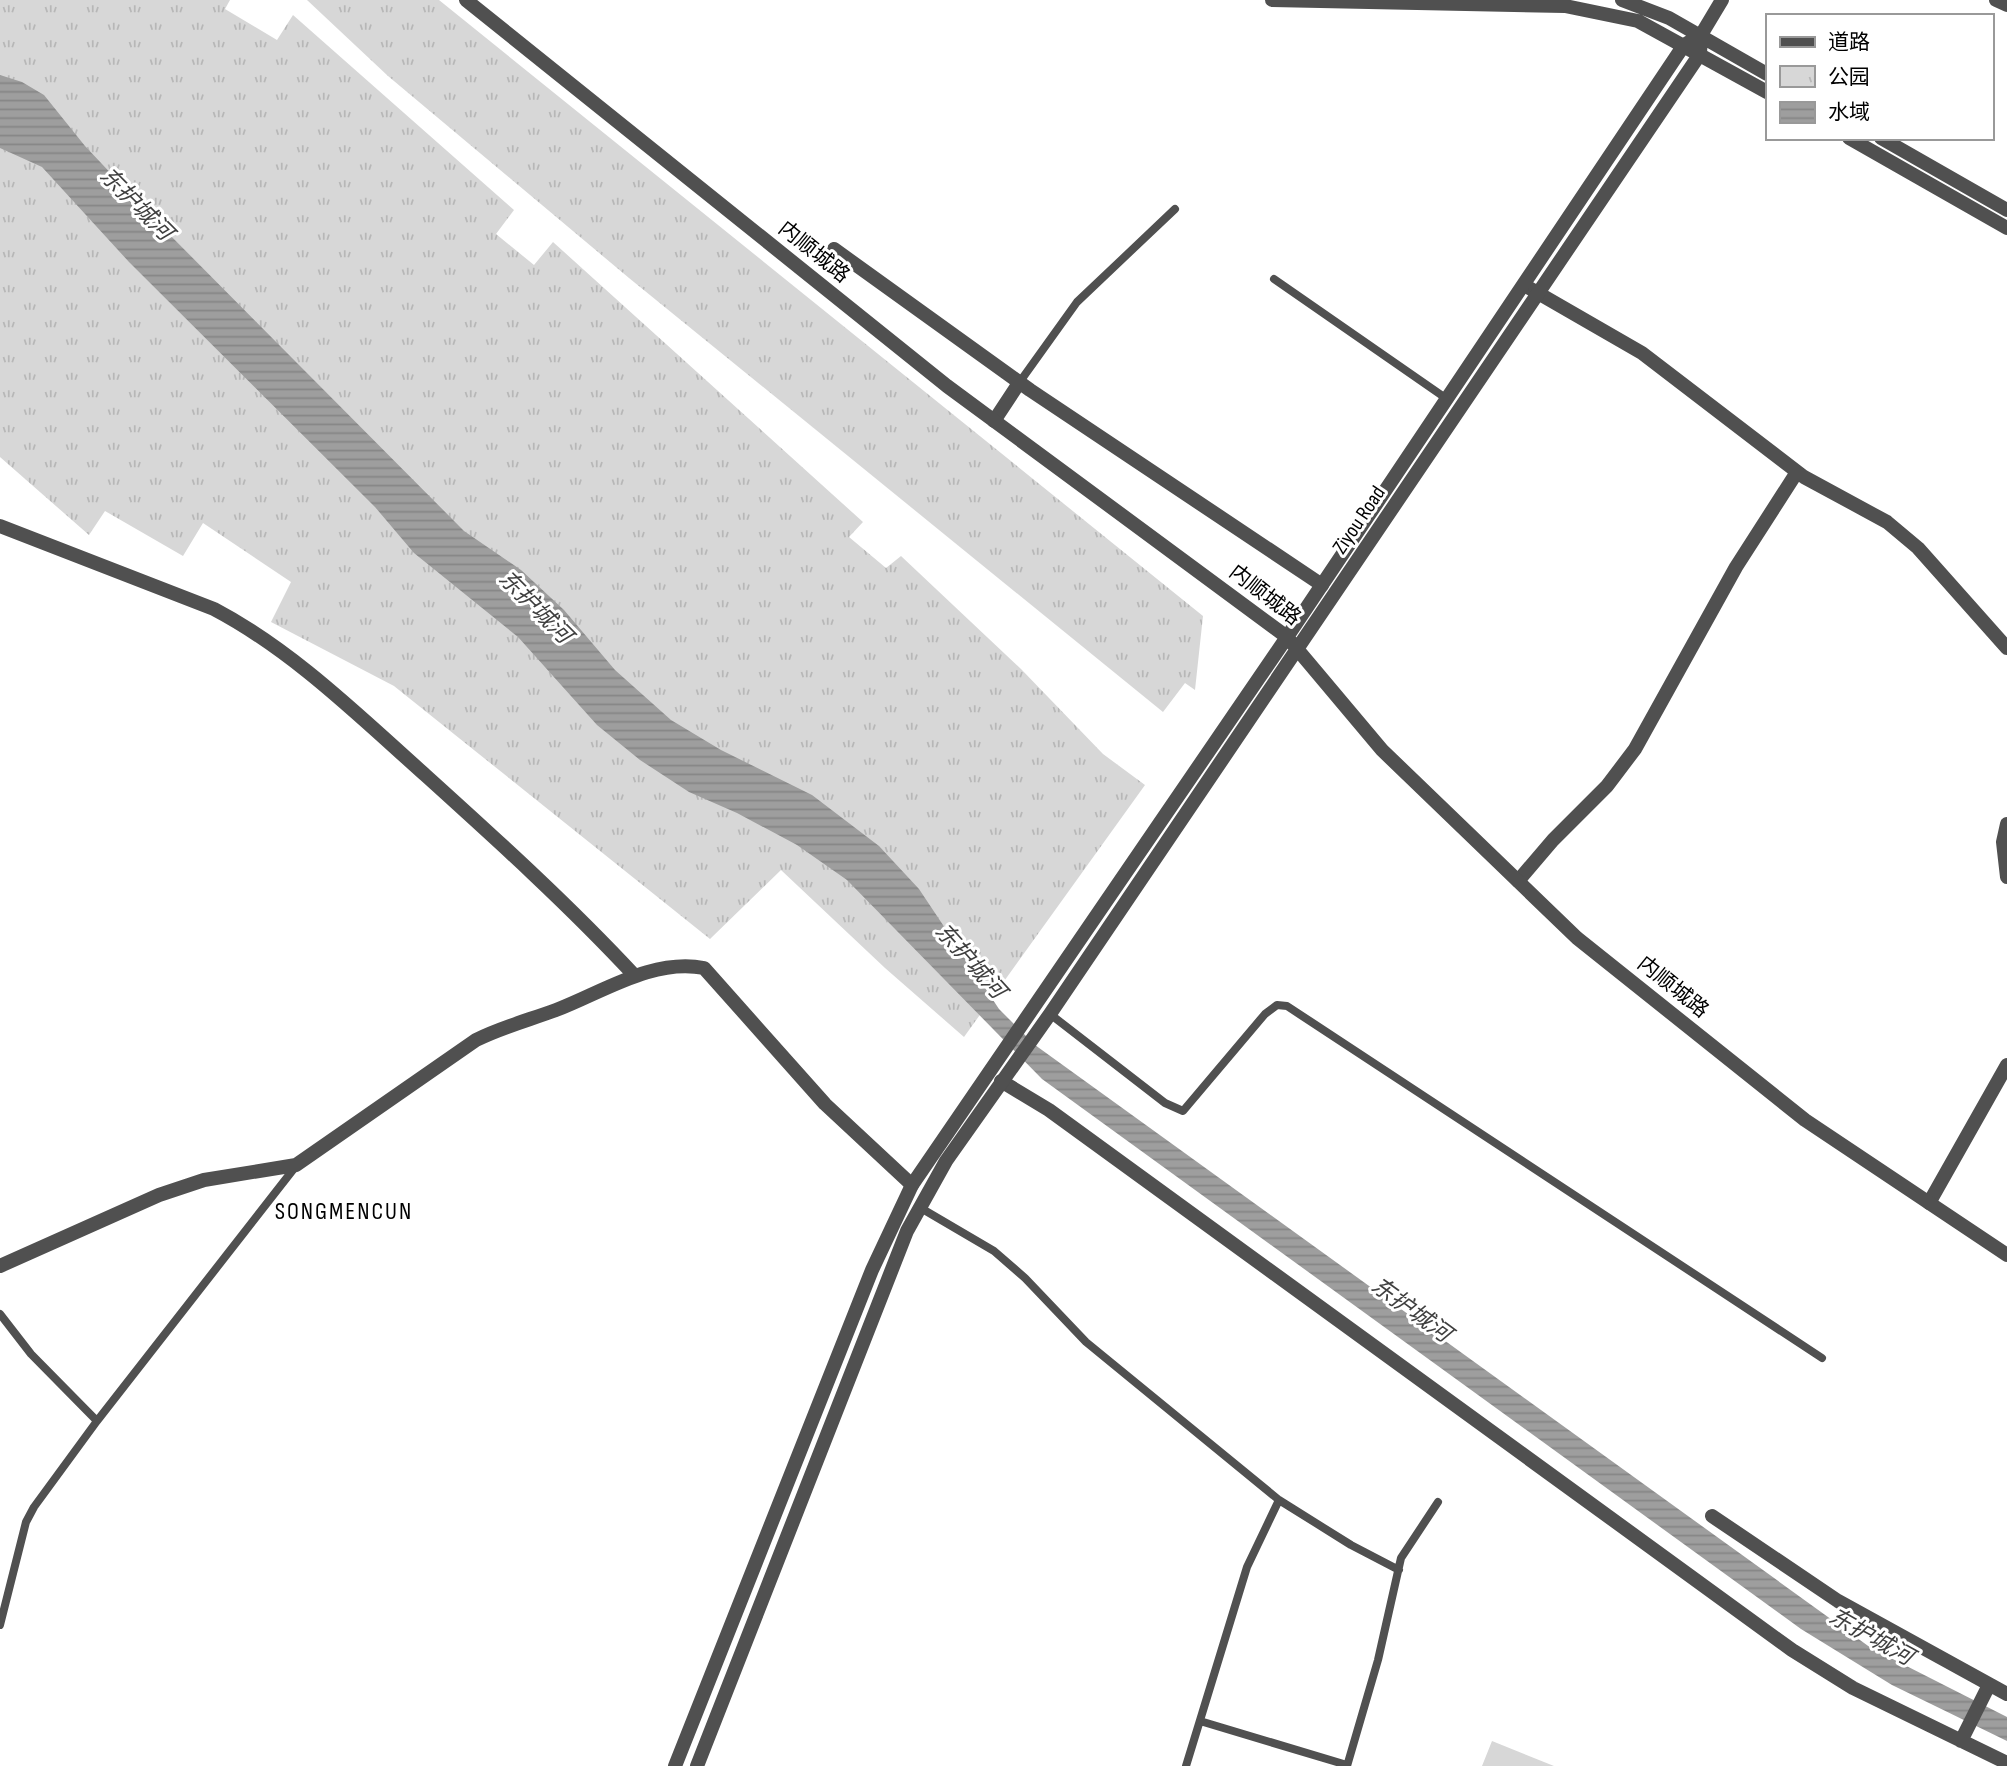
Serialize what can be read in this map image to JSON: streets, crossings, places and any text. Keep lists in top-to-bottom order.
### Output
{
  "streets": {
    "street": ["内顺城路", "Ziyou Road"]
  },
  "crossings": [
    ["内顺城路", "Ziyou Road"]
  ],
  "districts": ["SONGMENCUN"],
  "water": ["东护城河"],
  "legend": ["道路", "公园", "水域"]
}
